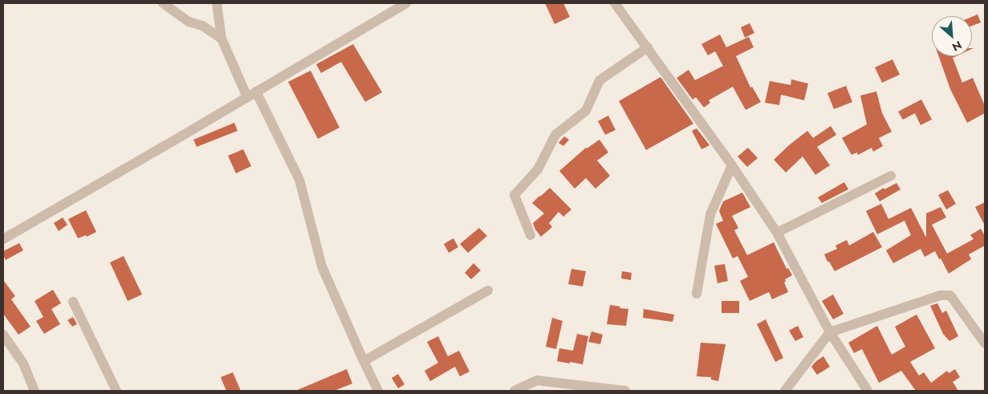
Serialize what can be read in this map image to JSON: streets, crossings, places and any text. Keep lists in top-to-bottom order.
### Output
{
  "north": "bottom right"
}
